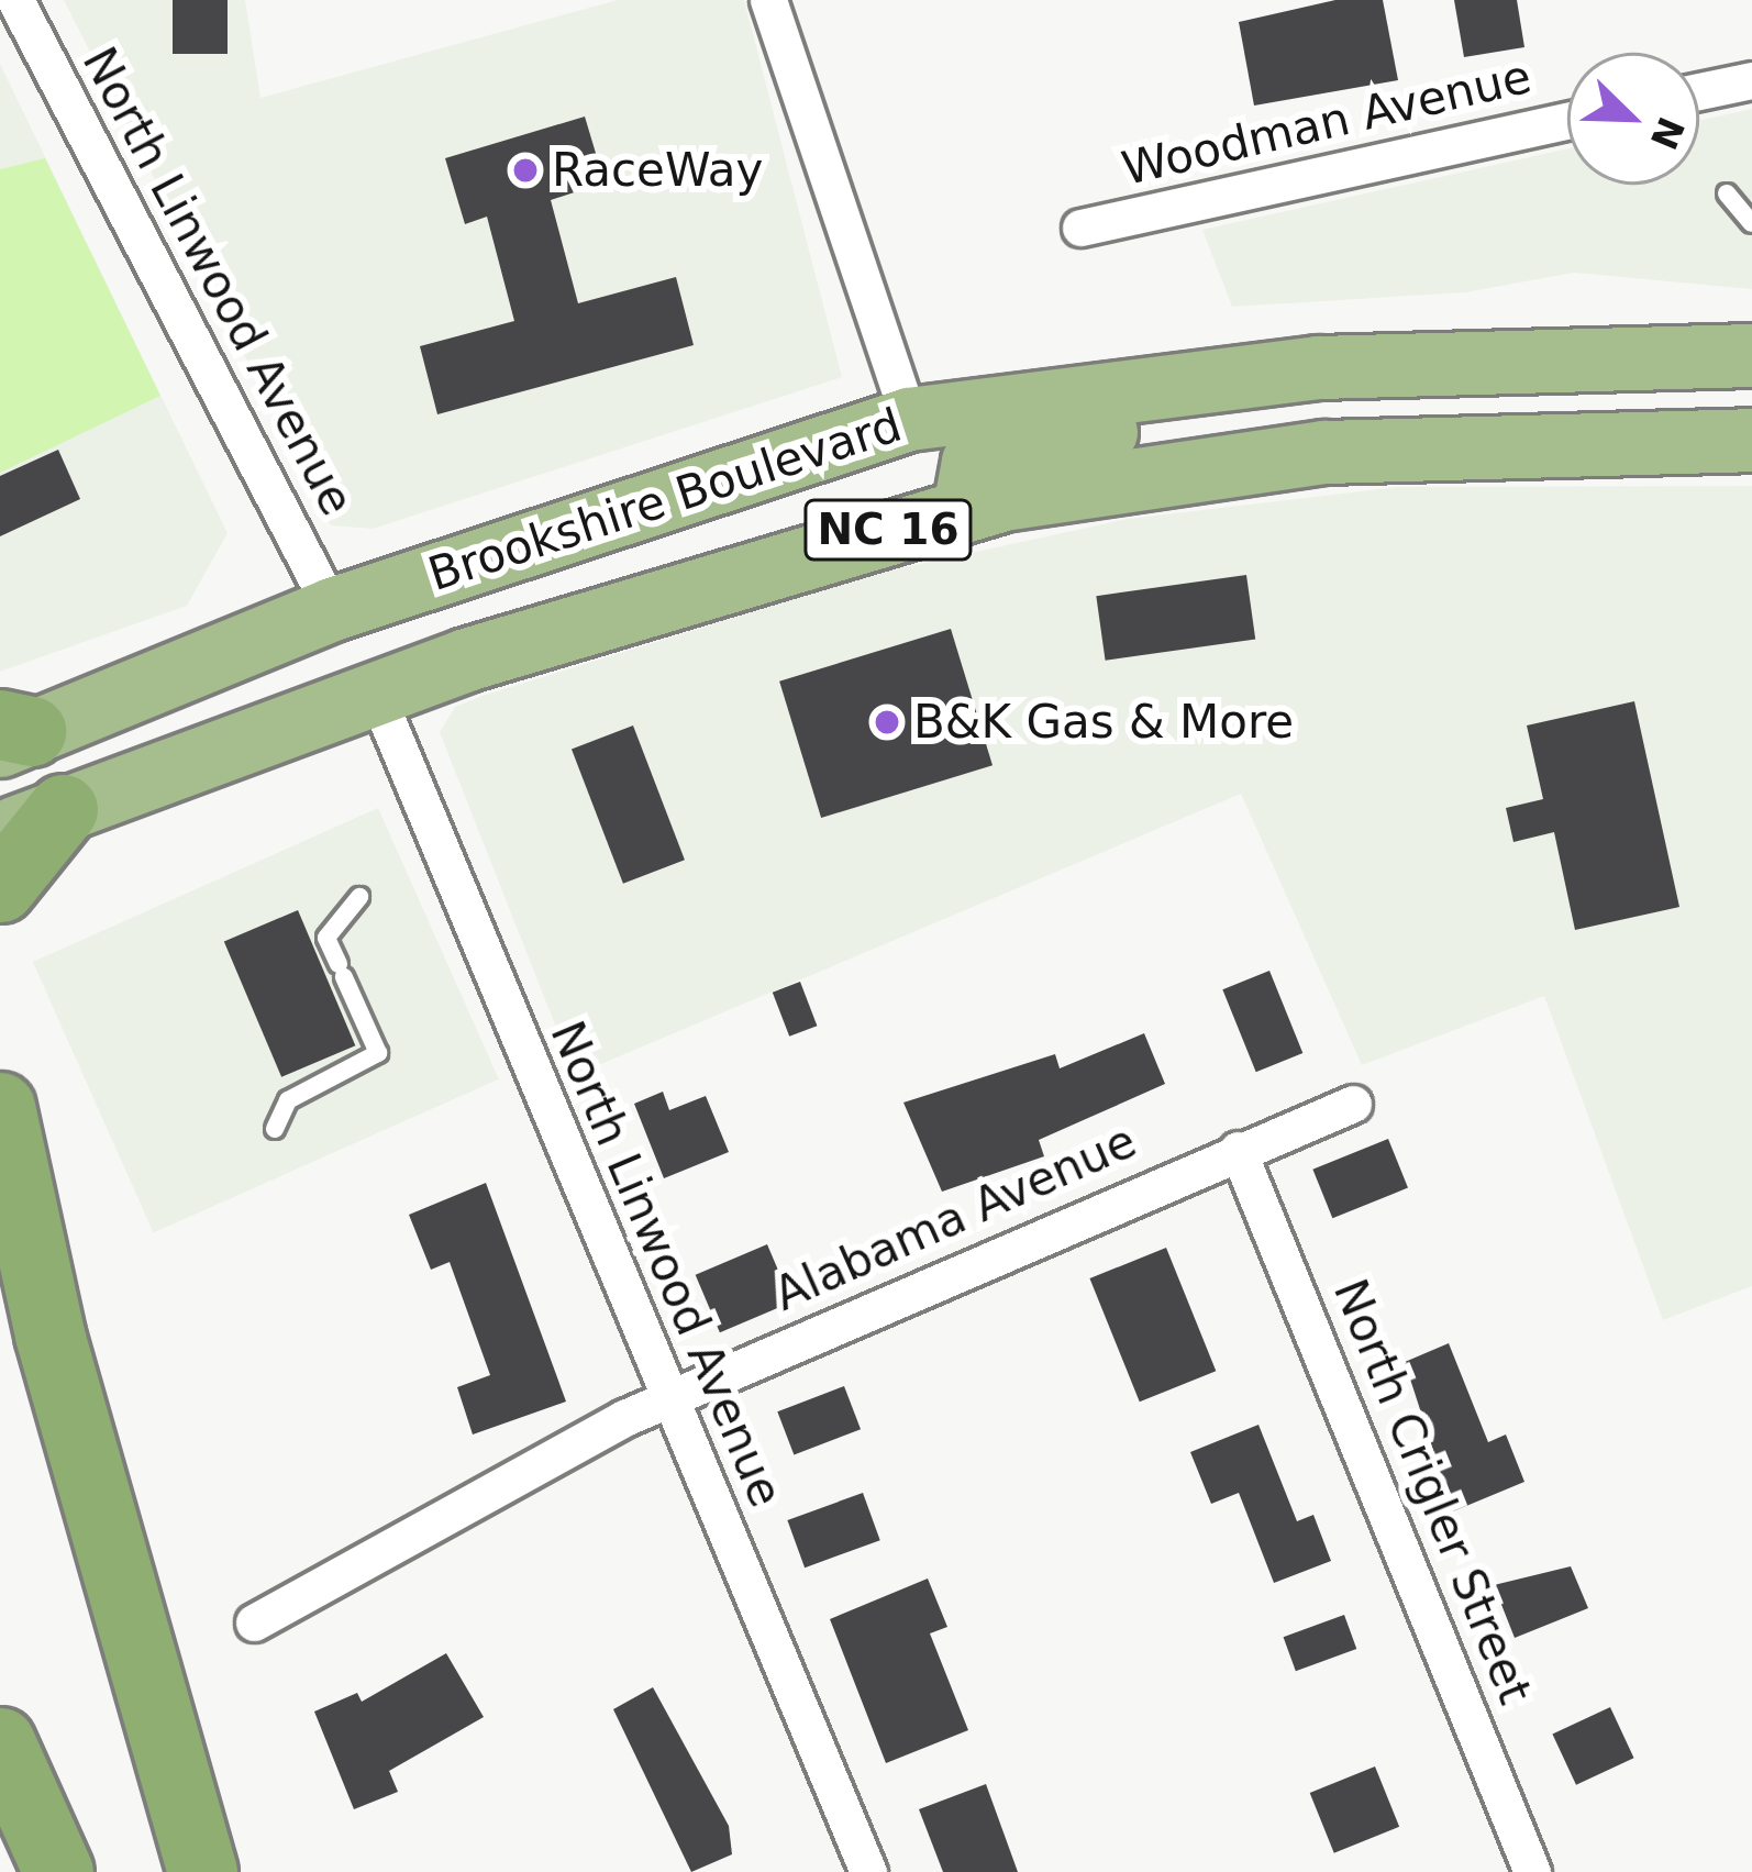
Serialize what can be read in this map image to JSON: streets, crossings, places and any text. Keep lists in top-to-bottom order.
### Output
{
  "streets": {
    "highway": ["Brookshire Boulevard", "NC 16"],
    "street": [
      "Woodman Avenue",
      "North Linwood Avenue",
      "Alabama Avenue",
      "North Crigler Street"
    ]
  },
  "crossings": [
    ["North Linwood Avenue", "Brookshire Boulevard"],
    ["North Linwood Avenue", "Alabama Avenue"],
    ["Alabama Avenue", "North Crigler Street"]
  ],
  "places": ["RaceWay", "B&K Gas & More"],
  "north": "bottom right"
}
